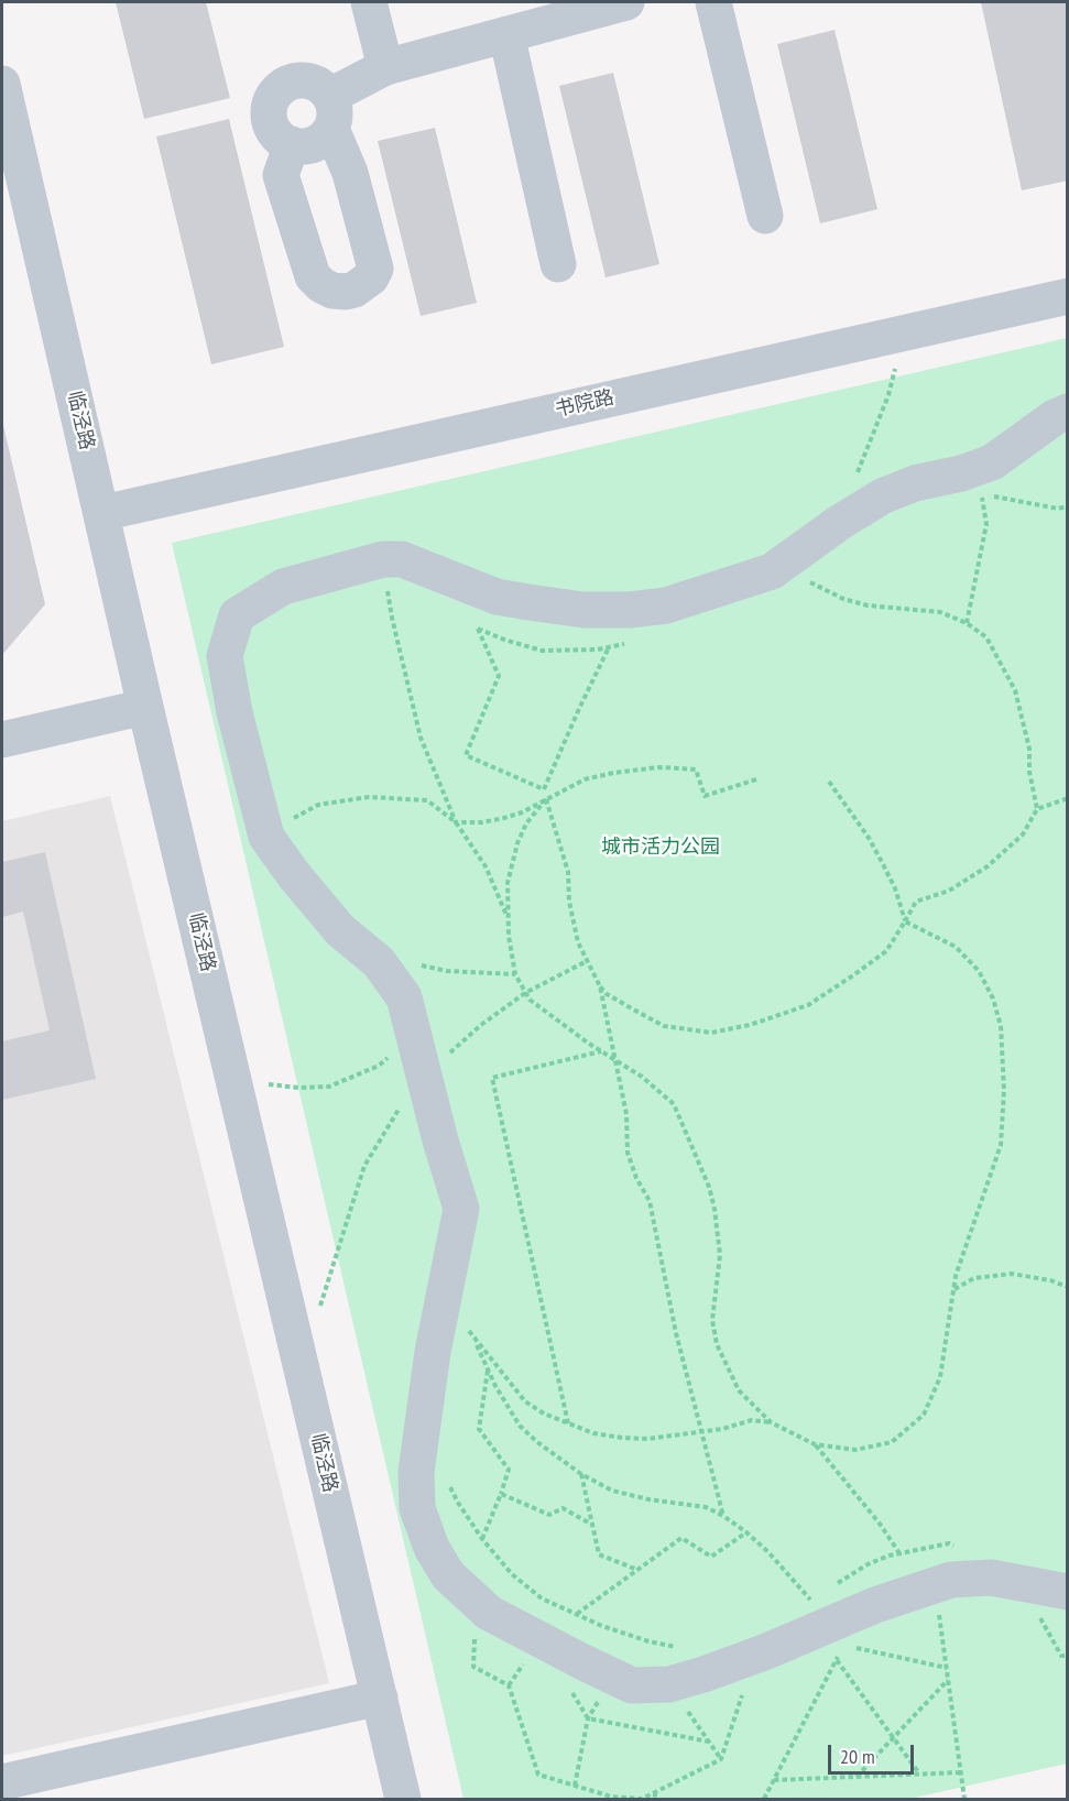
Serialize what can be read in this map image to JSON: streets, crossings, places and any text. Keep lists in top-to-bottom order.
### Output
{
  "streets": {
    "street": ["书院路", "临泾路"]
  },
  "crossings": [
    ["书院路", "临泾路"]
  ],
  "parks": ["城市活力公园"],
  "scale_bar": "20 m"
}
